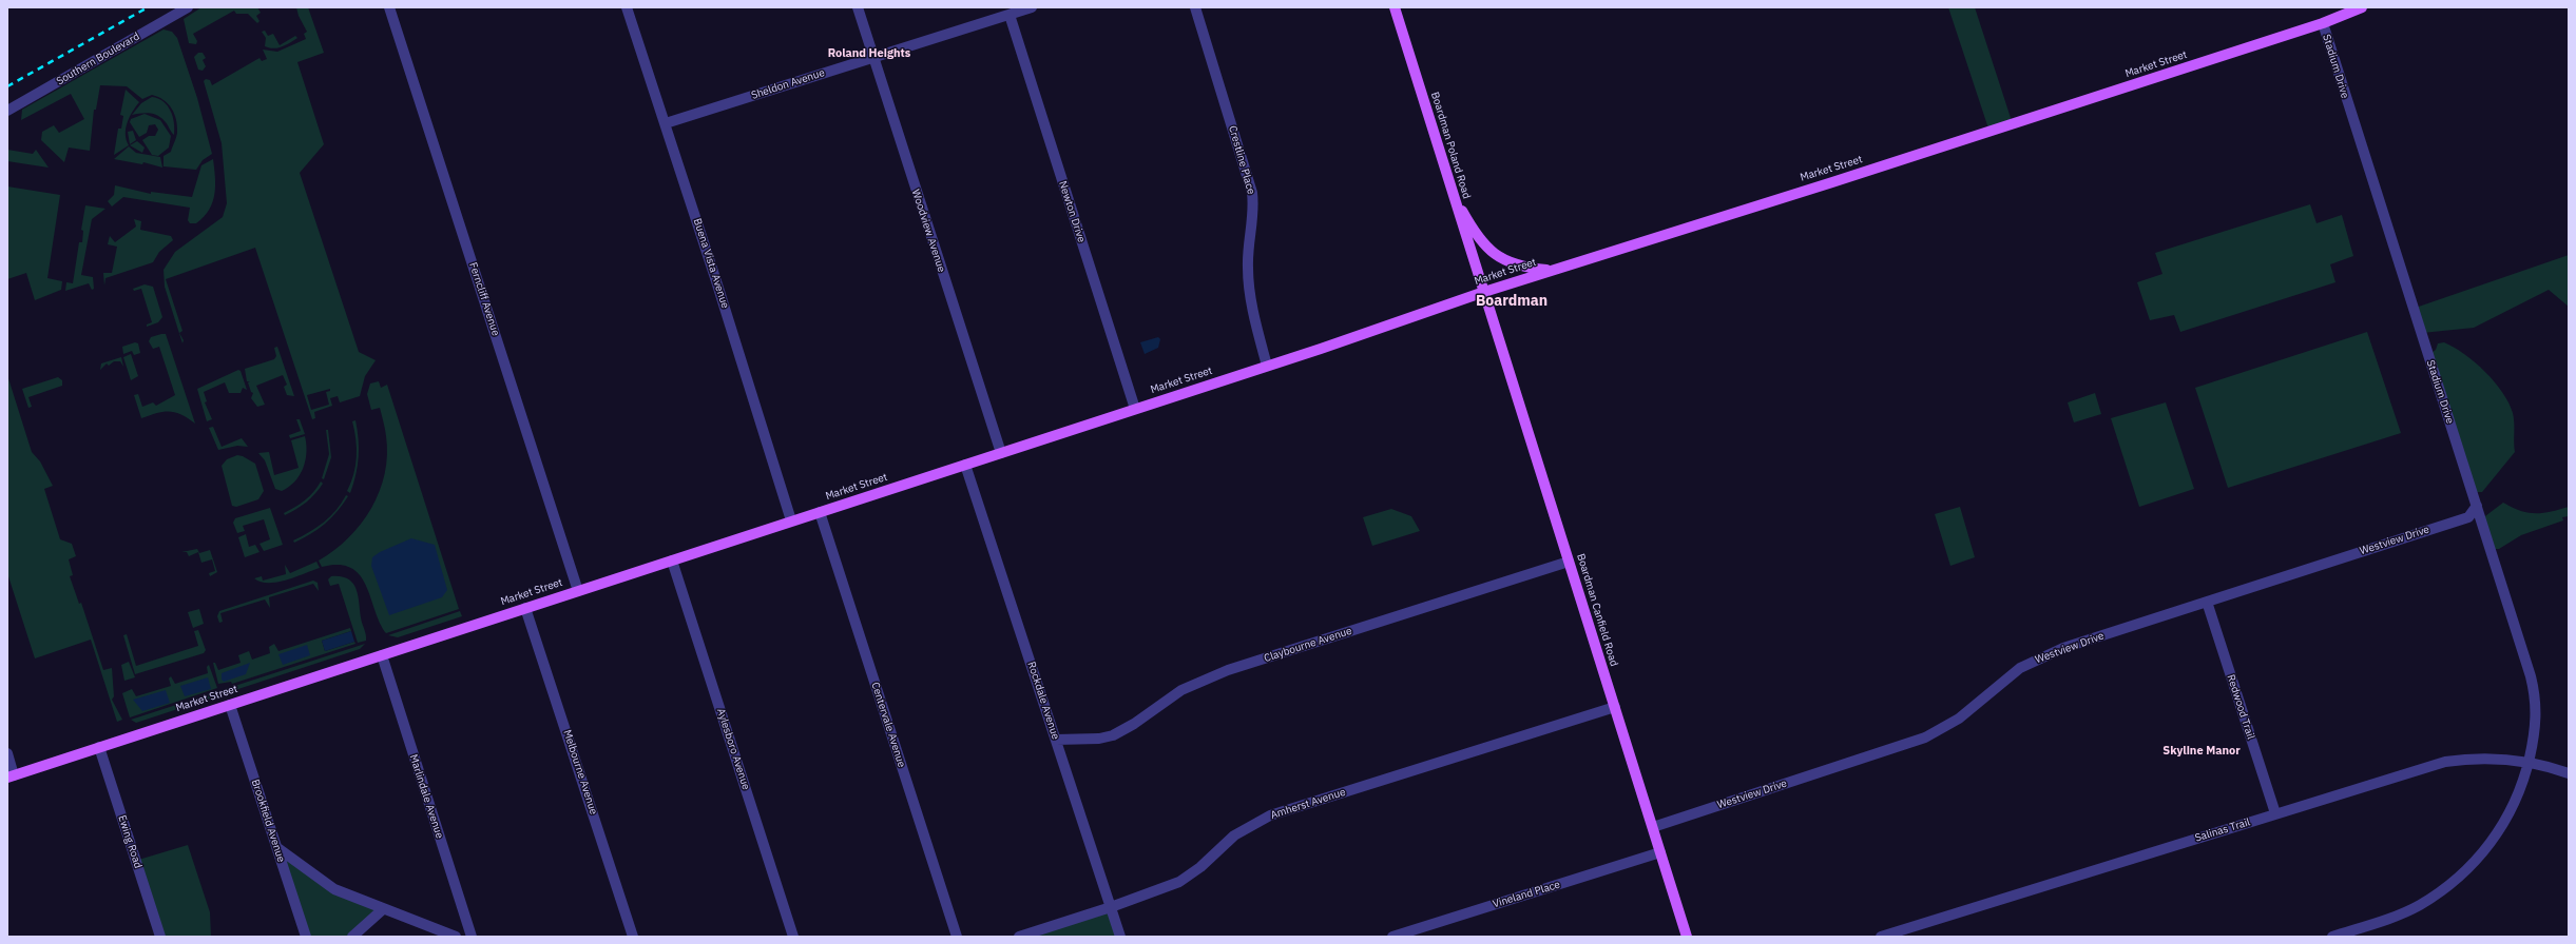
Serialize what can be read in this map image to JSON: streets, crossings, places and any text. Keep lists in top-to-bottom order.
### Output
{
  "streets": {
    "main road": ["Market Street", "Boardman Poland Road", "Boardman Canfield Road"],
    "street": [
      "Southern Boulevard",
      "Stadium Drive",
      "Sheldon Avenue",
      "Crestline Place",
      "Newton Drive",
      "Woodview Avenue",
      "Buena Vista Avenue",
      "Ferncliff Avenue",
      "Westview Drive",
      "Claybourne Avenue",
      "Rockdale Avenue",
      "Redwood Trail",
      "Centervale Avenue",
      "Aylesboro Avenue",
      "Melbourne Avenue",
      "Marlindale Avenue",
      "Amherst Avenue",
      "Brookfield Avenue",
      "Salinas Trail",
      "Ewing Road",
      "Vineland Place"
    ]
  },
  "crossings": [
    ["Market Street", "Stadium Drive"],
    ["Market Street", "Boardman Poland Road"],
    ["Market Street", "Crestline Place"],
    ["Market Street", "Newton Drive"],
    ["Market Street", "Woodview Avenue"],
    ["Market Street", "Buena Vista Avenue"],
    ["Market Street", "Ferncliff Avenue"],
    ["Market Street", "Boardman Canfield Road"],
    ["Market Street", "Rockdale Avenue"],
    ["Market Street", "Centervale Avenue"],
    ["Market Street", "Aylesboro Avenue"],
    ["Market Street", "Melbourne Avenue"],
    ["Market Street", "Marlindale Avenue"],
    ["Market Street", "Brookfield Avenue"],
    ["Market Street", "Ewing Road"],
    ["Stadium Drive", "Westview Drive"],
    ["Stadium Drive", "Salinas Trail"],
    ["Sheldon Avenue", "Newton Drive"],
    ["Sheldon Avenue", "Woodview Avenue"],
    ["Sheldon Avenue", "Buena Vista Avenue"],
    ["Boardman Poland Road", "Boardman Canfield Road"],
    ["Westview Drive", "Boardman Canfield Road"],
    ["Westview Drive", "Redwood Trail"],
    ["Boardman Canfield Road", "Claybourne Avenue"],
    ["Boardman Canfield Road", "Amherst Avenue"],
    ["Boardman Canfield Road", "Vineland Place"],
    ["Claybourne Avenue", "Rockdale Avenue"],
    ["Rockdale Avenue", "Amherst Avenue"],
    ["Redwood Trail", "Salinas Trail"]
  ],
  "districts": ["Roland Heights", "Boardman", "Skyline Manor"]
}
